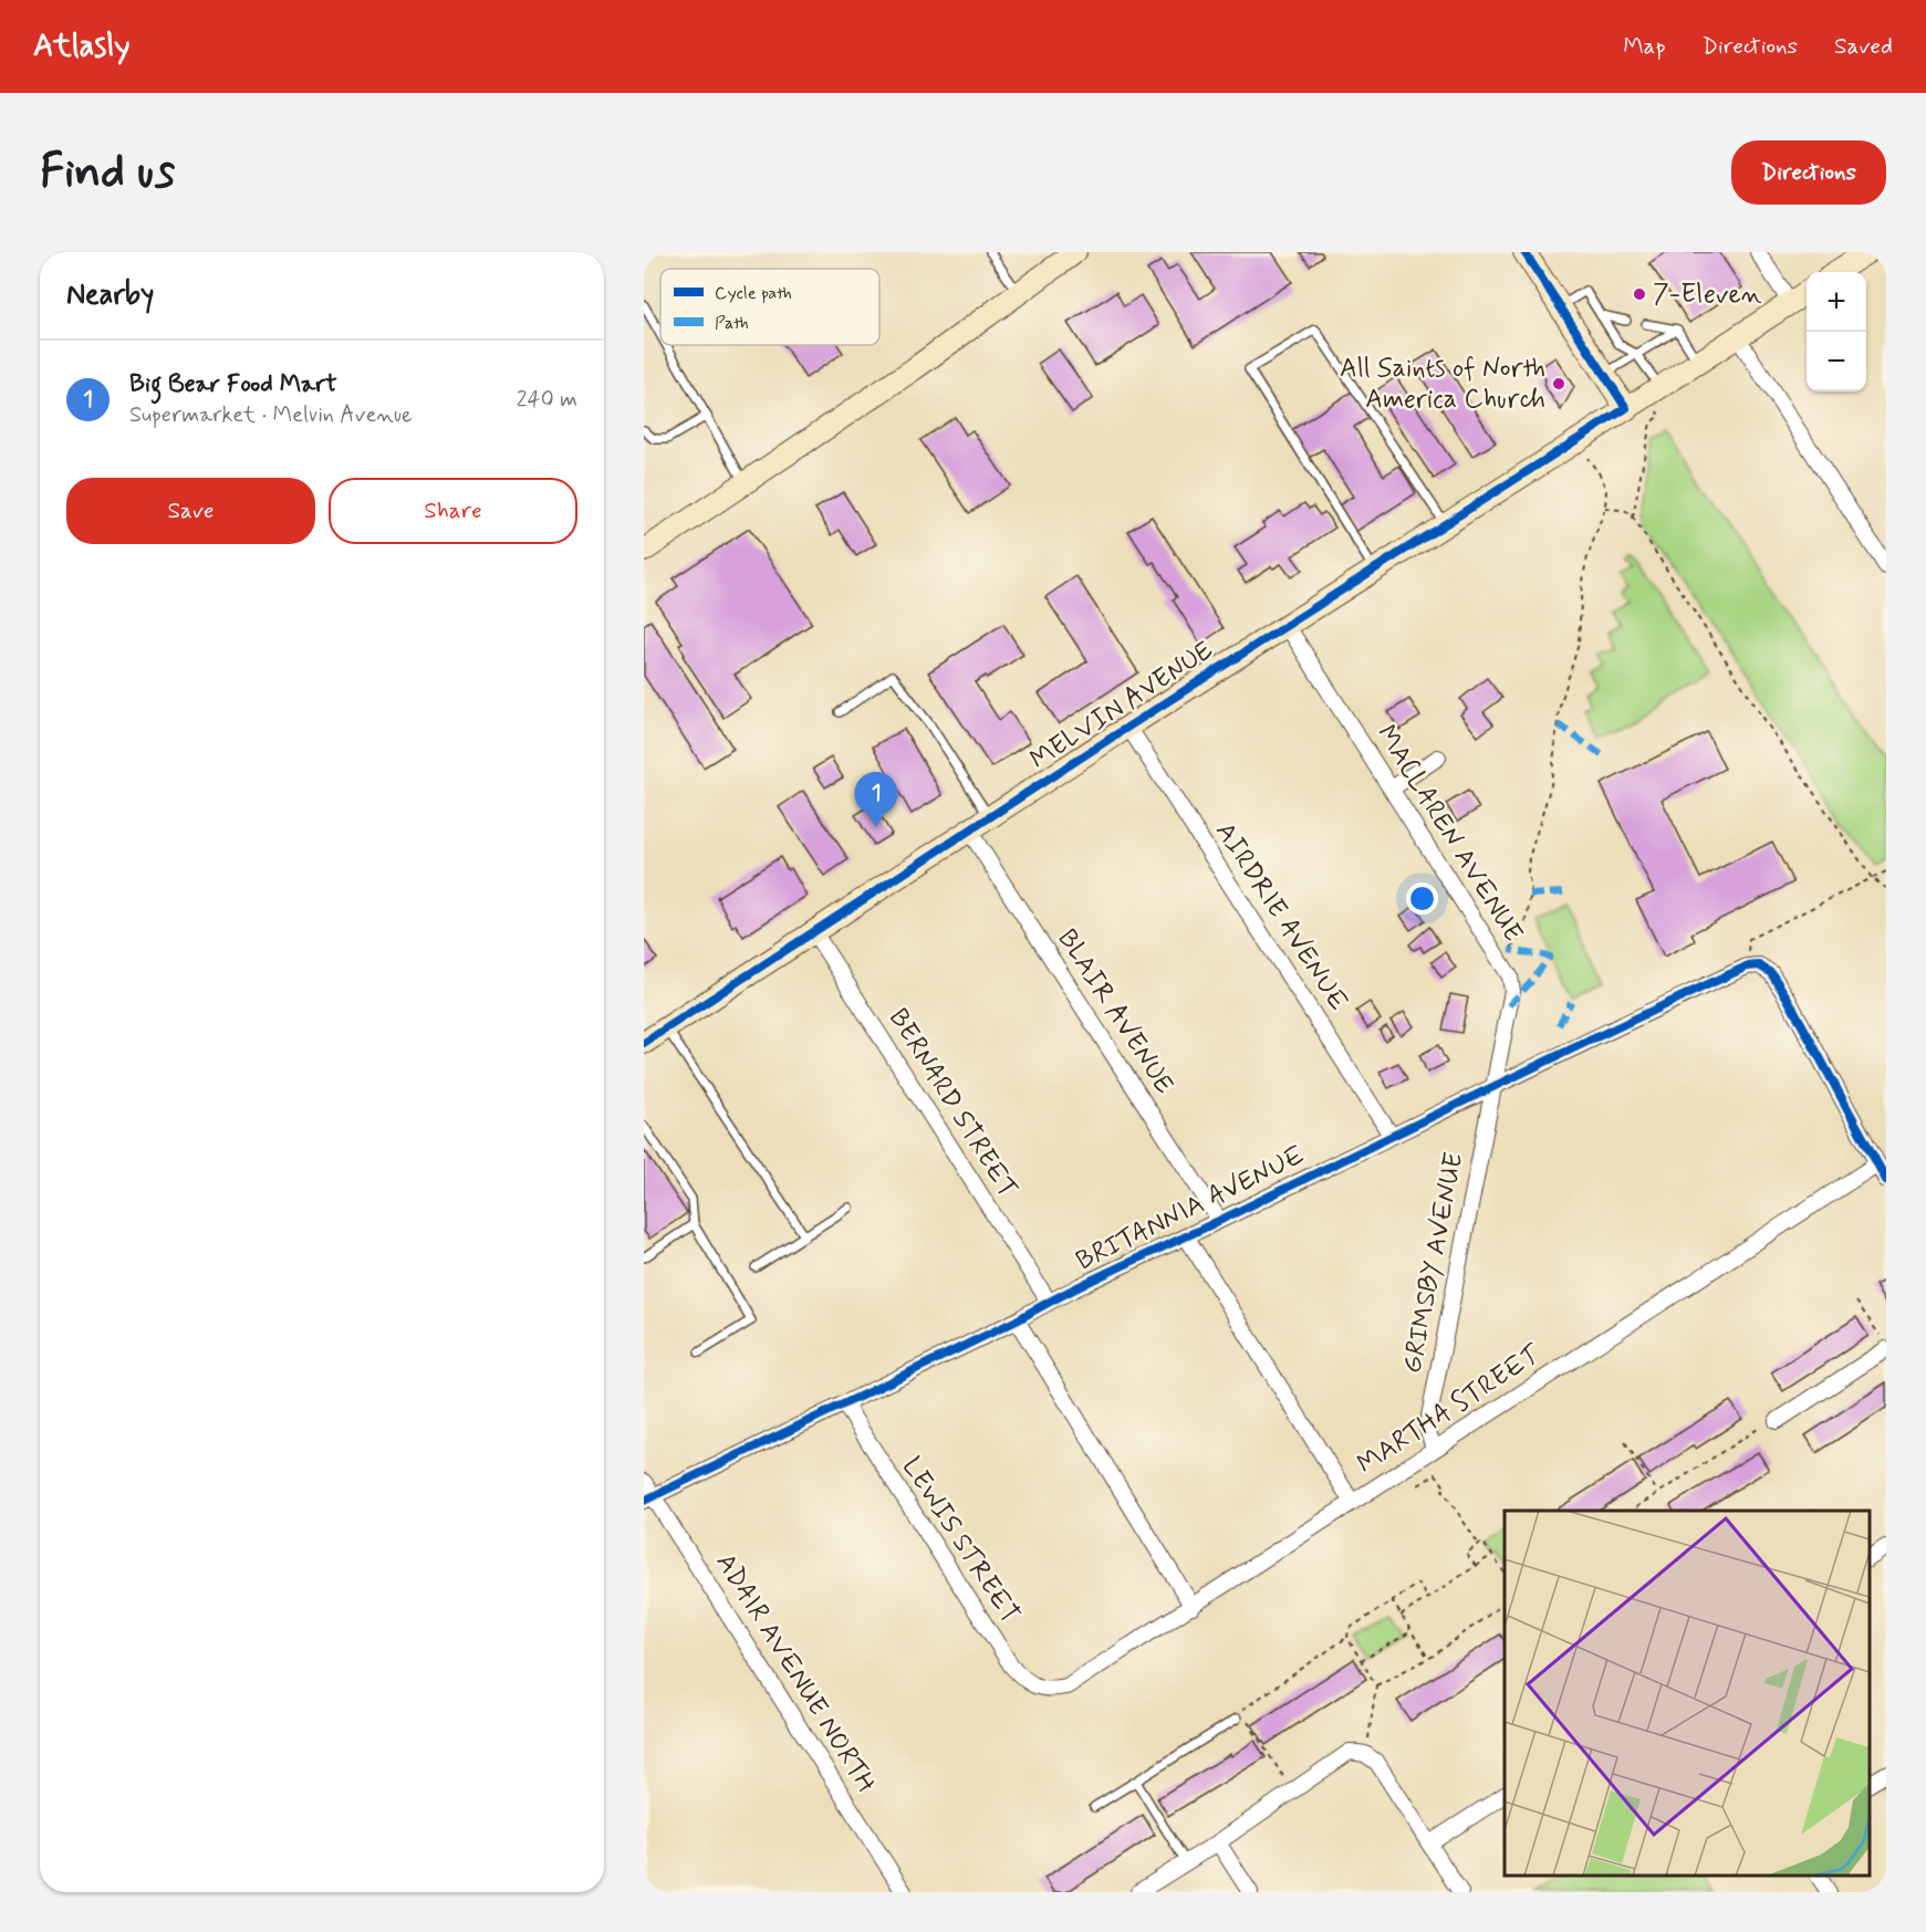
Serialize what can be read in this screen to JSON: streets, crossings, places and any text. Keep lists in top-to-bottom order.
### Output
{
  "streets": {
    "street": [
      "MELVIN AVENUE",
      "MACLAREN AVENUE",
      "AIRDRIE AVENUE",
      "BLAIR AVENUE",
      "BERNARD STREET",
      "BRITANNIA AVENUE",
      "GRIMSBY AVENUE",
      "MARTHA STREET",
      "LEWIS STREET",
      "ADAIR AVENUE NORTH"
    ]
  },
  "crossings": [
    ["MELVIN AVENUE", "MACLAREN AVENUE"],
    ["MELVIN AVENUE", "AIRDRIE AVENUE"],
    ["MELVIN AVENUE", "BLAIR AVENUE"],
    ["MELVIN AVENUE", "BERNARD STREET"],
    ["MACLAREN AVENUE", "BRITANNIA AVENUE"],
    ["MACLAREN AVENUE", "GRIMSBY AVENUE"],
    ["AIRDRIE AVENUE", "BRITANNIA AVENUE"],
    ["BLAIR AVENUE", "BRITANNIA AVENUE"],
    ["BERNARD STREET", "BRITANNIA AVENUE"],
    ["BRITANNIA AVENUE", "GRIMSBY AVENUE"],
    ["BRITANNIA AVENUE", "LEWIS STREET"],
    ["BRITANNIA AVENUE", "ADAIR AVENUE NORTH"],
    ["GRIMSBY AVENUE", "MARTHA STREET"],
    ["MARTHA STREET", "LEWIS STREET"]
  ],
  "places": ["7-Eleven", "All Saints of North America Church"],
  "legend": ["Cycle path", "Path"],
  "page": {
    "header": "Atlasly",
    "nav": ["Map", "Directions", "Saved"],
    "buttons": [
      "Directions",
      ["Save", "Share"]
    ],
    "title": "Find us",
    "heading": "Nearby",
    "map_buttons": ["+", "−"],
    "list": [
      {
        "mark": "1",
        "name": "Big Bear Food Mart",
        "note": "Supermarket · Melvin Avenue",
        "value": "240 m"
      }
    ],
    "pins": "1"
  }
}
